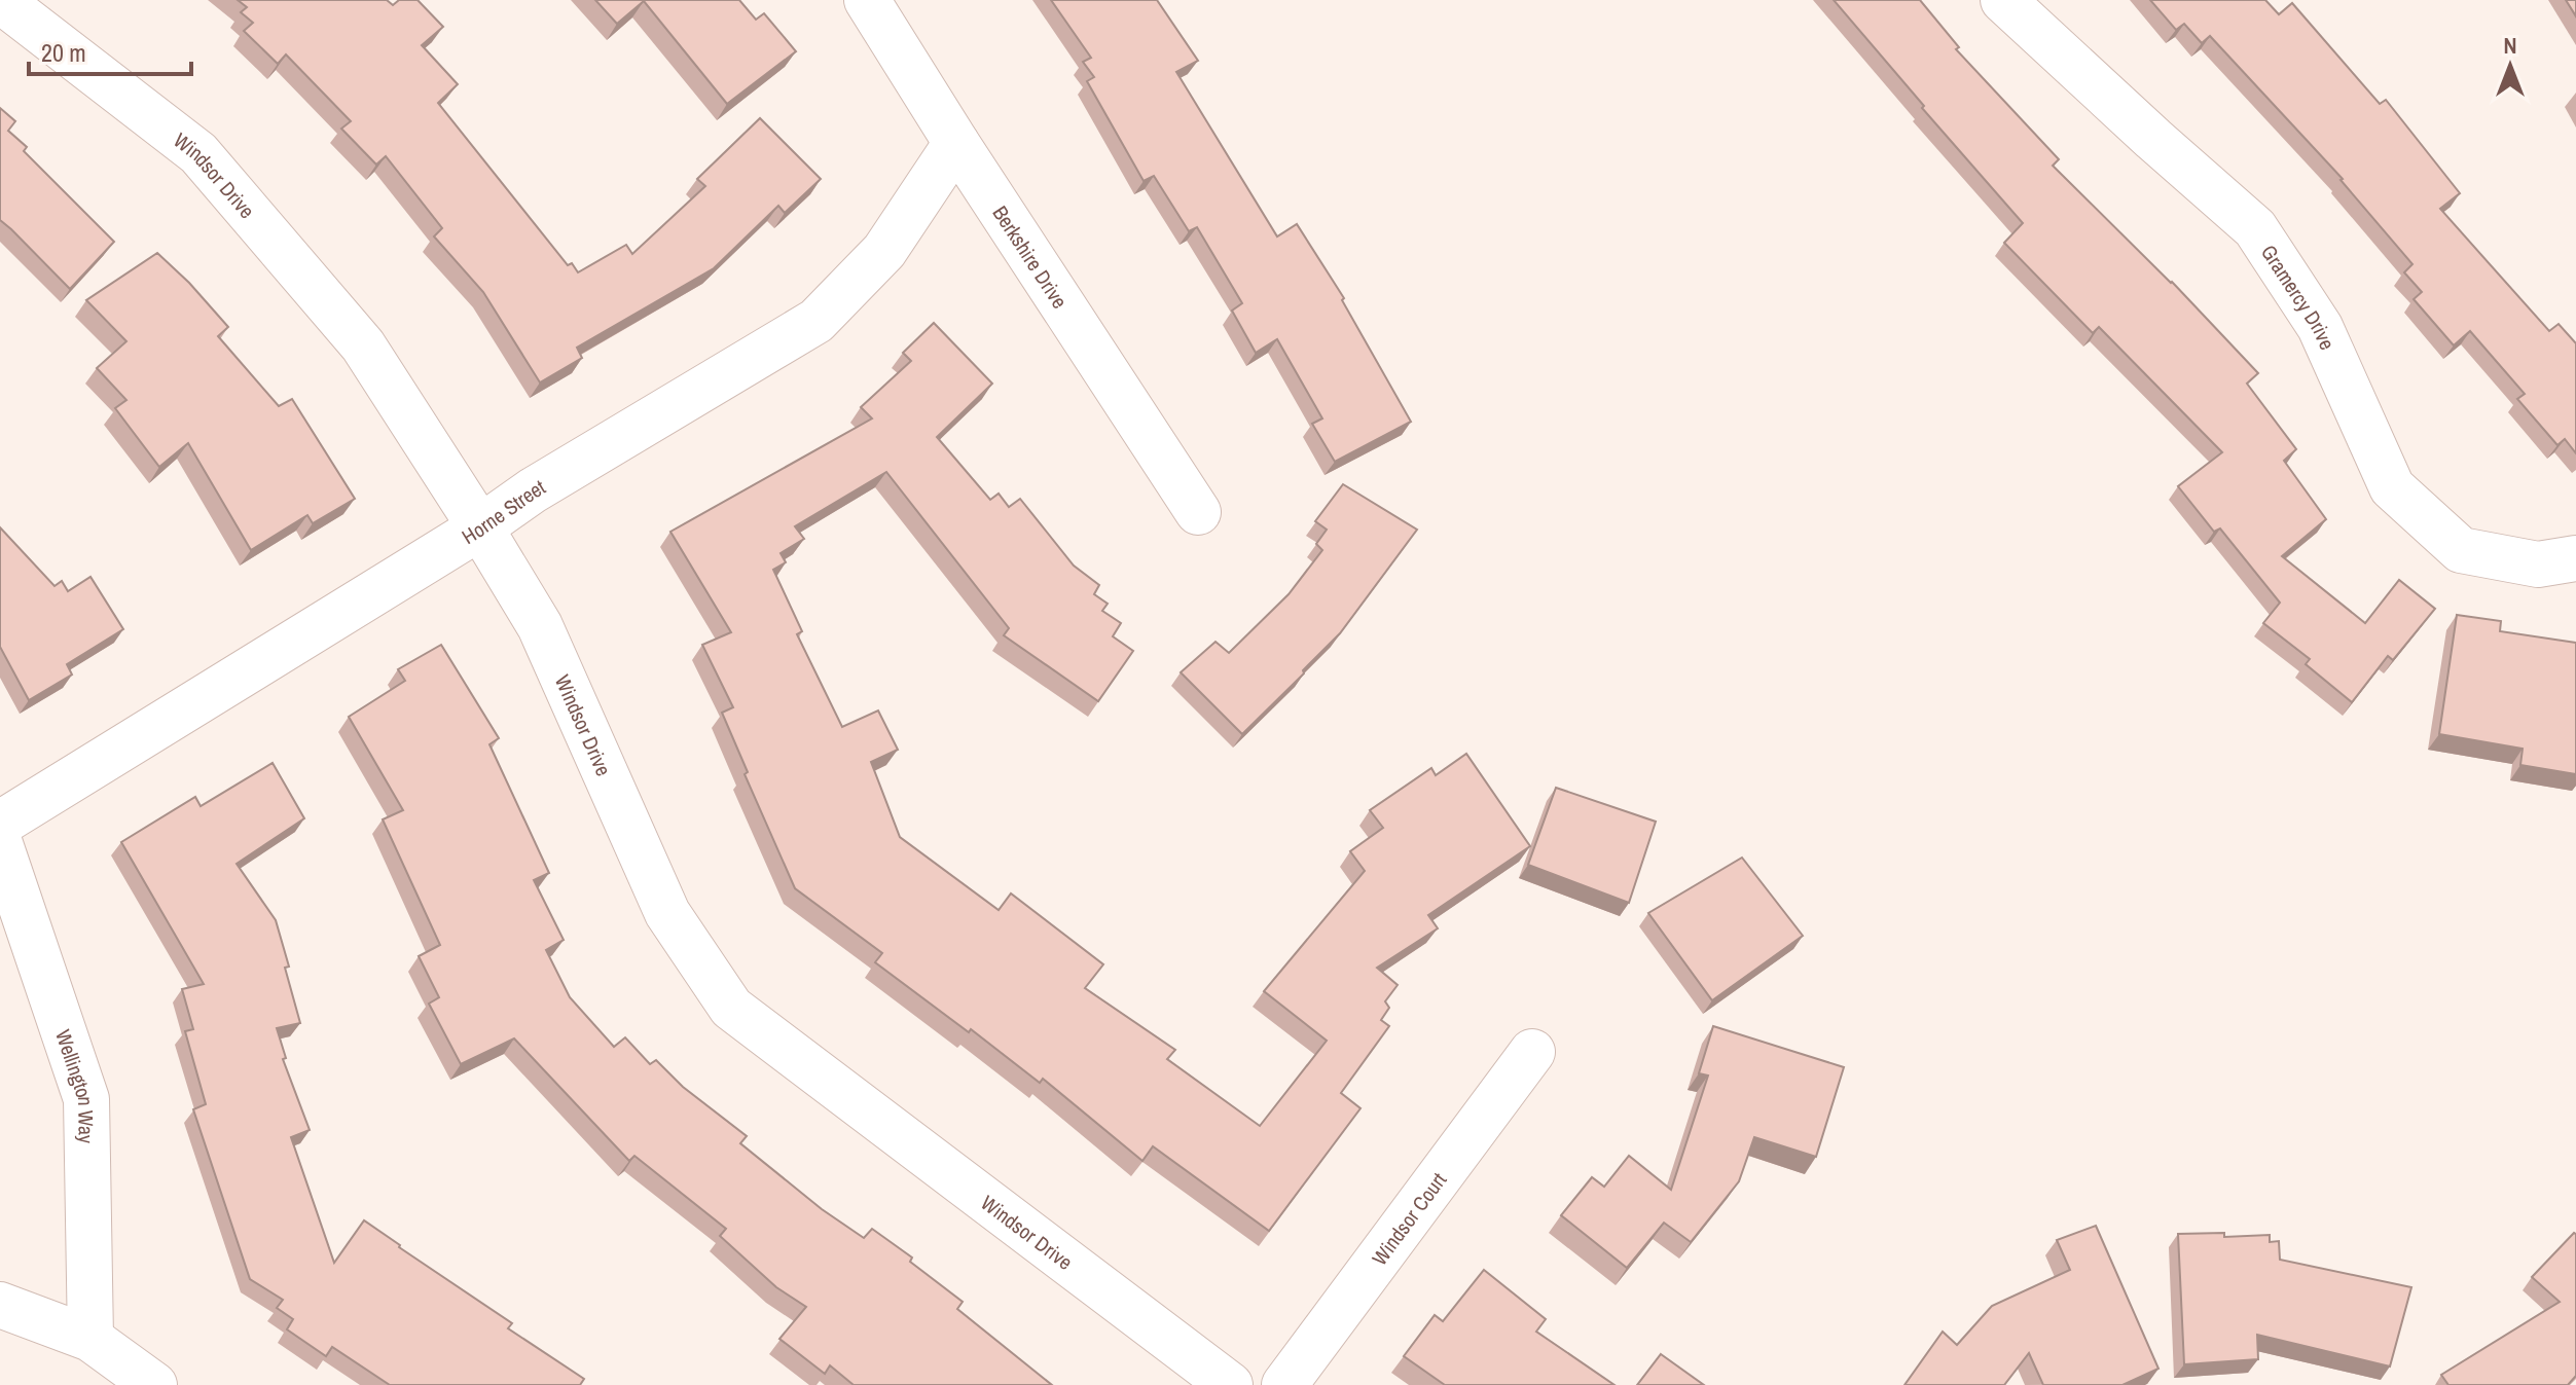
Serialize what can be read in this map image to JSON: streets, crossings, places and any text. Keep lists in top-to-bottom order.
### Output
{
  "streets": {
    "street": [
      "Windsor Drive",
      "Berkshire Drive",
      "Gramercy Drive",
      "Horne Street",
      "Wellington Way",
      "Windsor Court"
    ]
  },
  "crossings": [
    ["Windsor Drive", "Horne Street"],
    ["Berkshire Drive", "Horne Street"]
  ],
  "scale_bar": "20 m",
  "north": "top"
}
